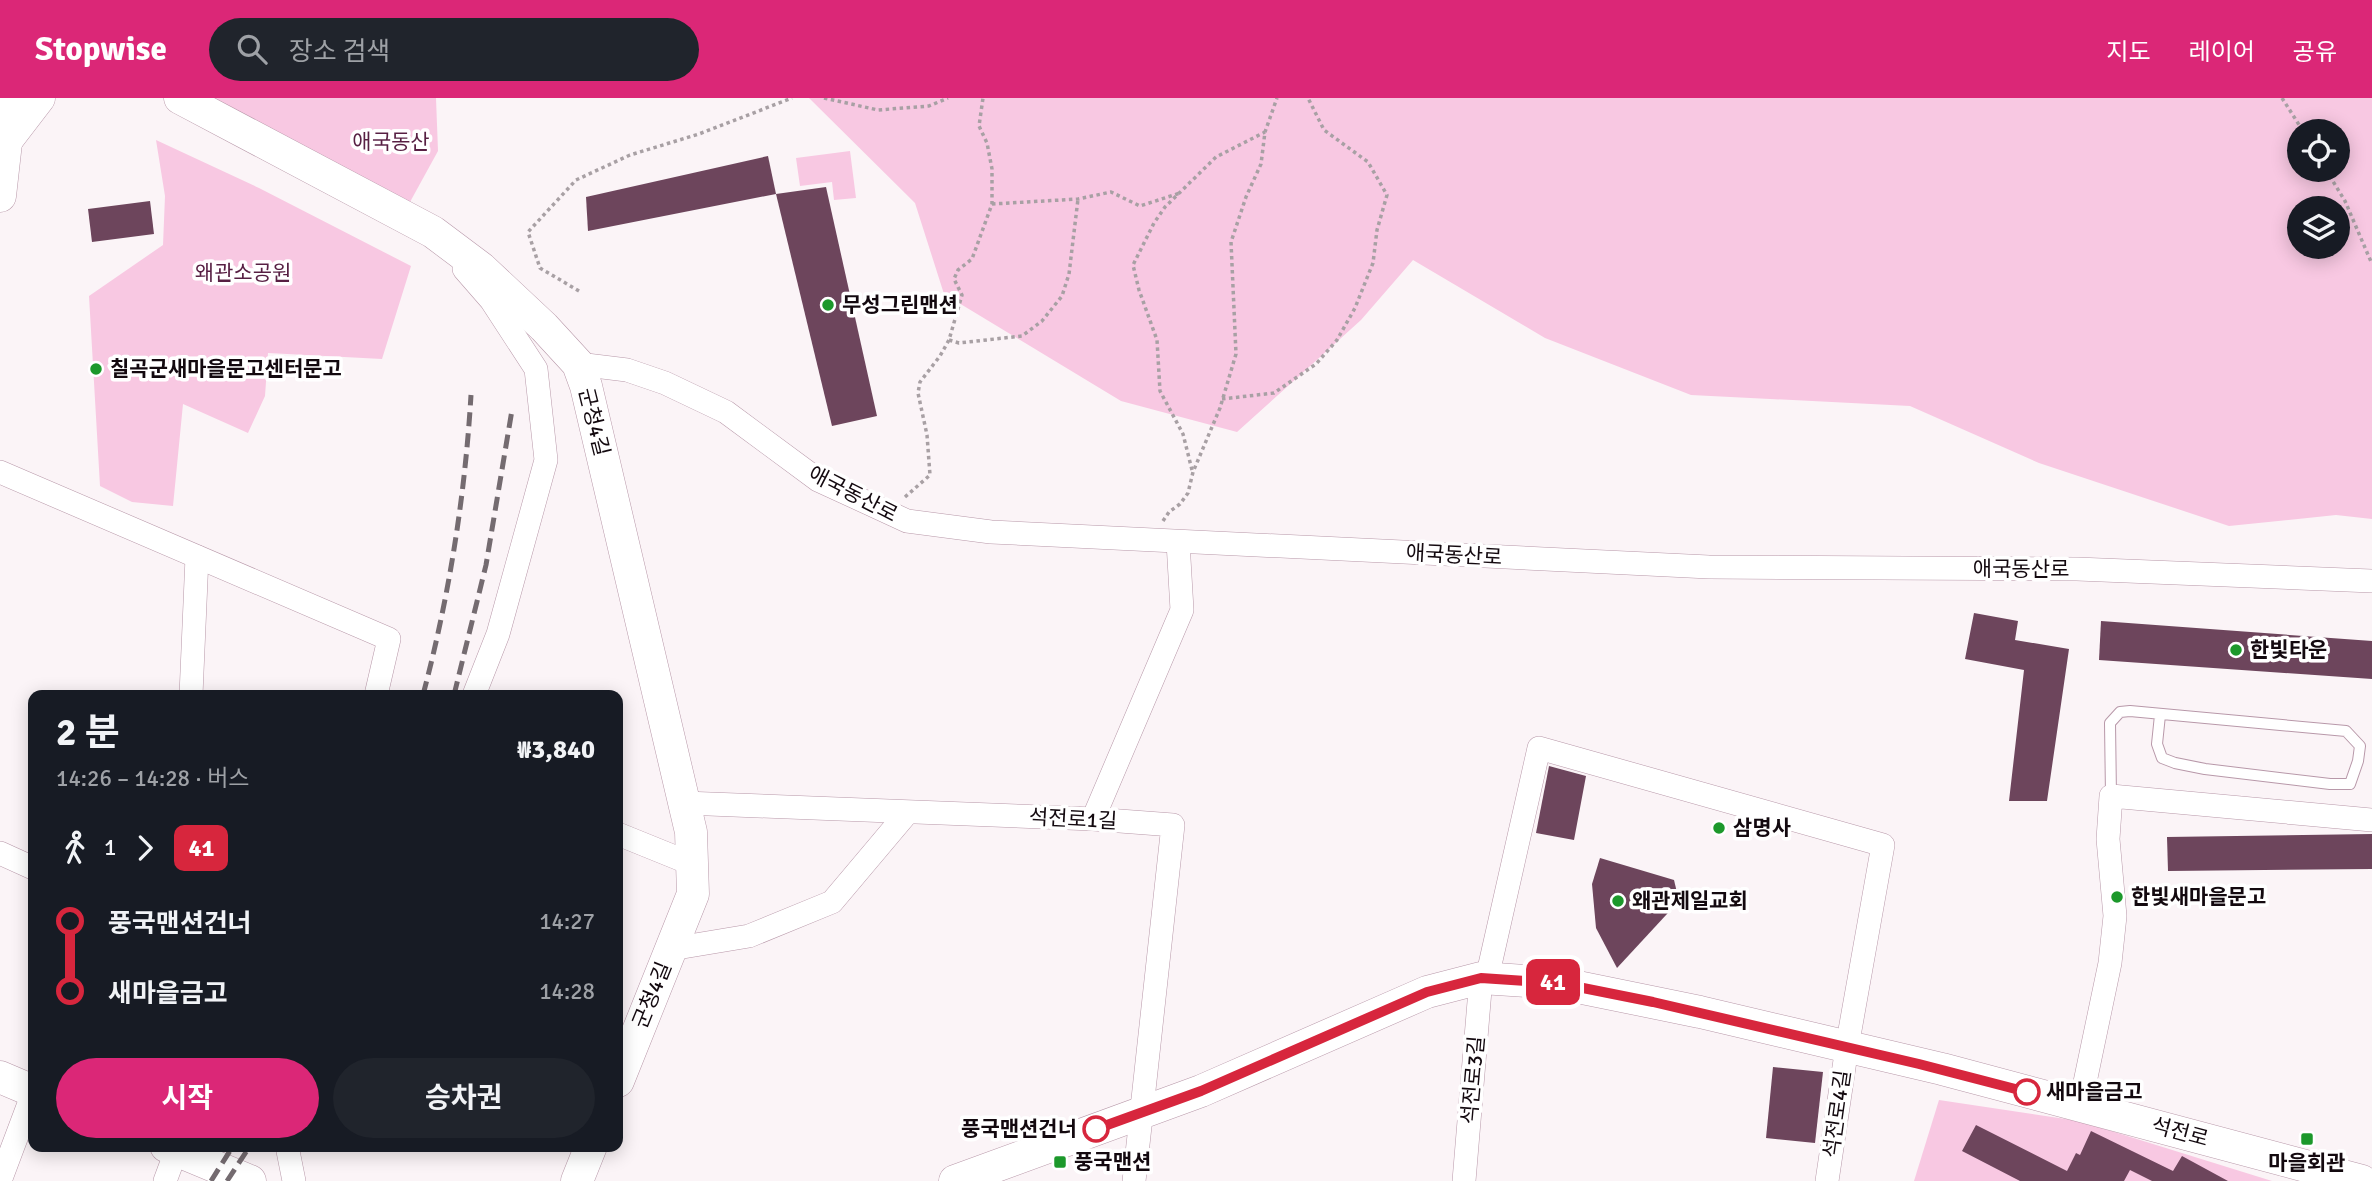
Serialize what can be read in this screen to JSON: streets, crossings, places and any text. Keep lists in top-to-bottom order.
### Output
{
  "streets": {
    "street": [
      "군청4길",
      "애국동산로",
      "석전로1길",
      "석전로3길",
      "석전로4길",
      "석전로"
    ]
  },
  "crossings": [
    ["군청4길", "애국동산로"],
    ["군청4길", "석전로1길"],
    ["석전로1길", "석전로"],
    ["석전로3길", "석전로4길"],
    ["석전로3길", "석전로"],
    ["석전로4길", "석전로"]
  ],
  "parks": ["애국동산", "왜관소공원"],
  "places": {
    "other": [
      "무성그린맨션",
      "칠곡군새마을문고센터문고",
      "한빛타운",
      "삼명사",
      "한빛새마을문고",
      "왜관제일교회",
      "새마을금고",
      "풍국맨션건너"
    ],
    "transit": ["마을회관", "풍국맨션"]
  },
  "lines": ["bus line 41"],
  "page": {
    "header": "Stopwise",
    "search": "장소 검색",
    "nav": ["지도", "레이어", "공유"],
    "on_map": "41",
    "heading": ["2 분", "14:26 – 14:28 · 버스", "₩3,840"],
    "legs": ["1", "41"],
    "list": [
      {
        "name": "풍국맨션건너",
        "value": "14:27"
      },
      {
        "name": "새마을금고",
        "value": "14:28"
      }
    ],
    "buttons": ["시작", "승차권"]
  }
}
